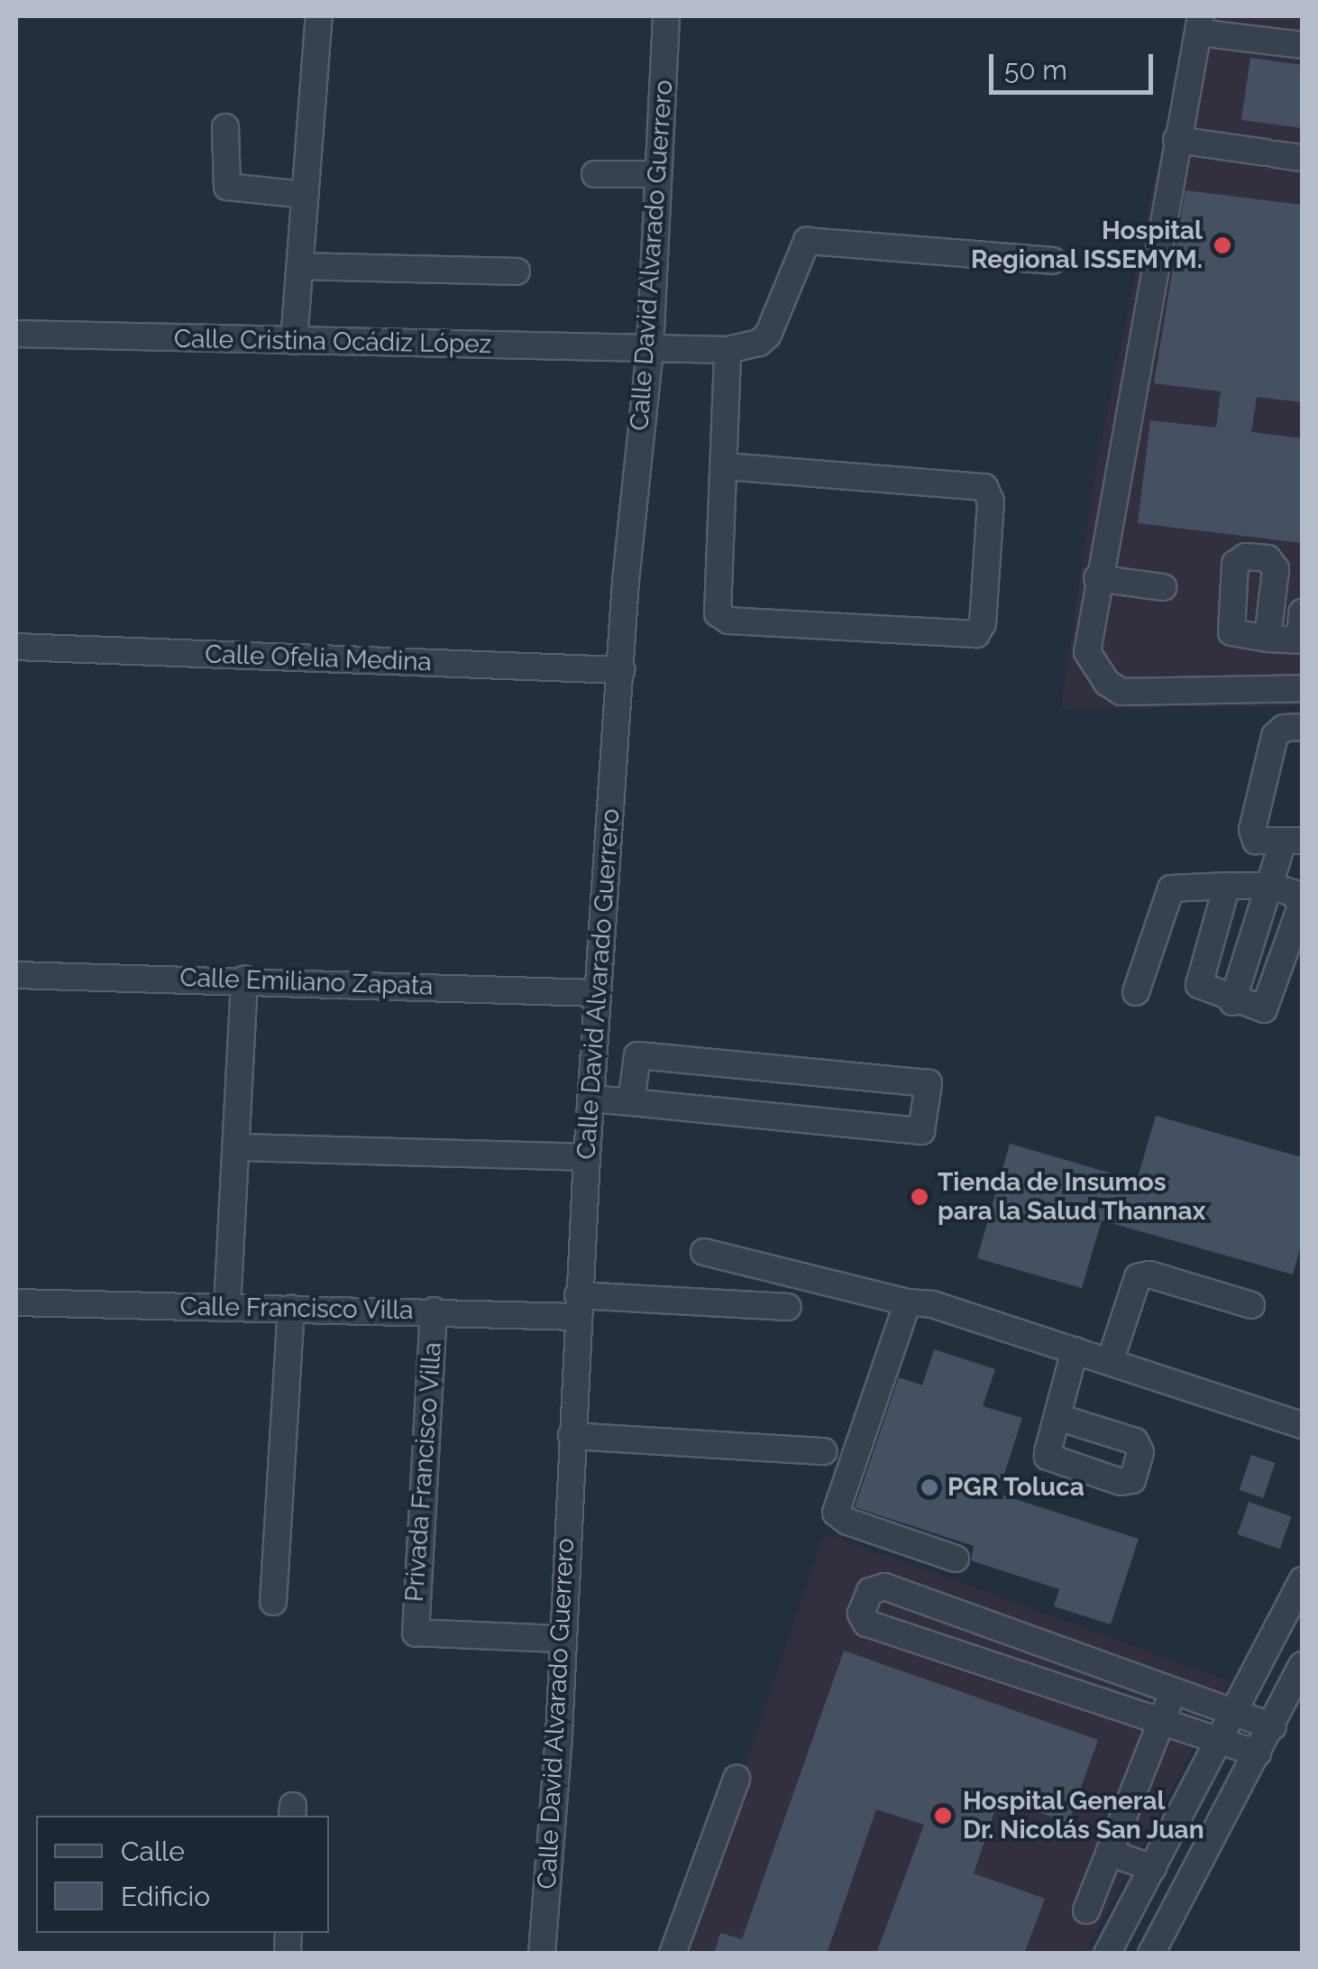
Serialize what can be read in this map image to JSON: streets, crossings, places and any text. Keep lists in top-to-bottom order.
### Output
{
  "streets": {
    "street": [
      "Calle David Alvarado Guerrero",
      "Calle Cristina Ocádiz López",
      "Calle Ofelia Medina",
      "Calle Emiliano Zapata",
      "Calle Francisco Villa",
      "Privada Francisco Villa"
    ]
  },
  "crossings": [
    ["Calle David Alvarado Guerrero", "Calle Cristina Ocádiz López"],
    ["Calle David Alvarado Guerrero", "Calle Ofelia Medina"],
    ["Calle David Alvarado Guerrero", "Calle Emiliano Zapata"],
    ["Calle David Alvarado Guerrero", "Calle Francisco Villa"],
    ["Calle David Alvarado Guerrero", "Privada Francisco Villa"],
    ["Calle Francisco Villa", "Privada Francisco Villa"]
  ],
  "places": [
    "Hospital Regional ISSEMYM.",
    "Tienda de Insumos para la Salud Thannax",
    "PGR Toluca",
    "Hospital General Dr. Nicolás San Juan"
  ],
  "legend": ["Calle", "Edificio"],
  "scale_bar": "50 m"
}
